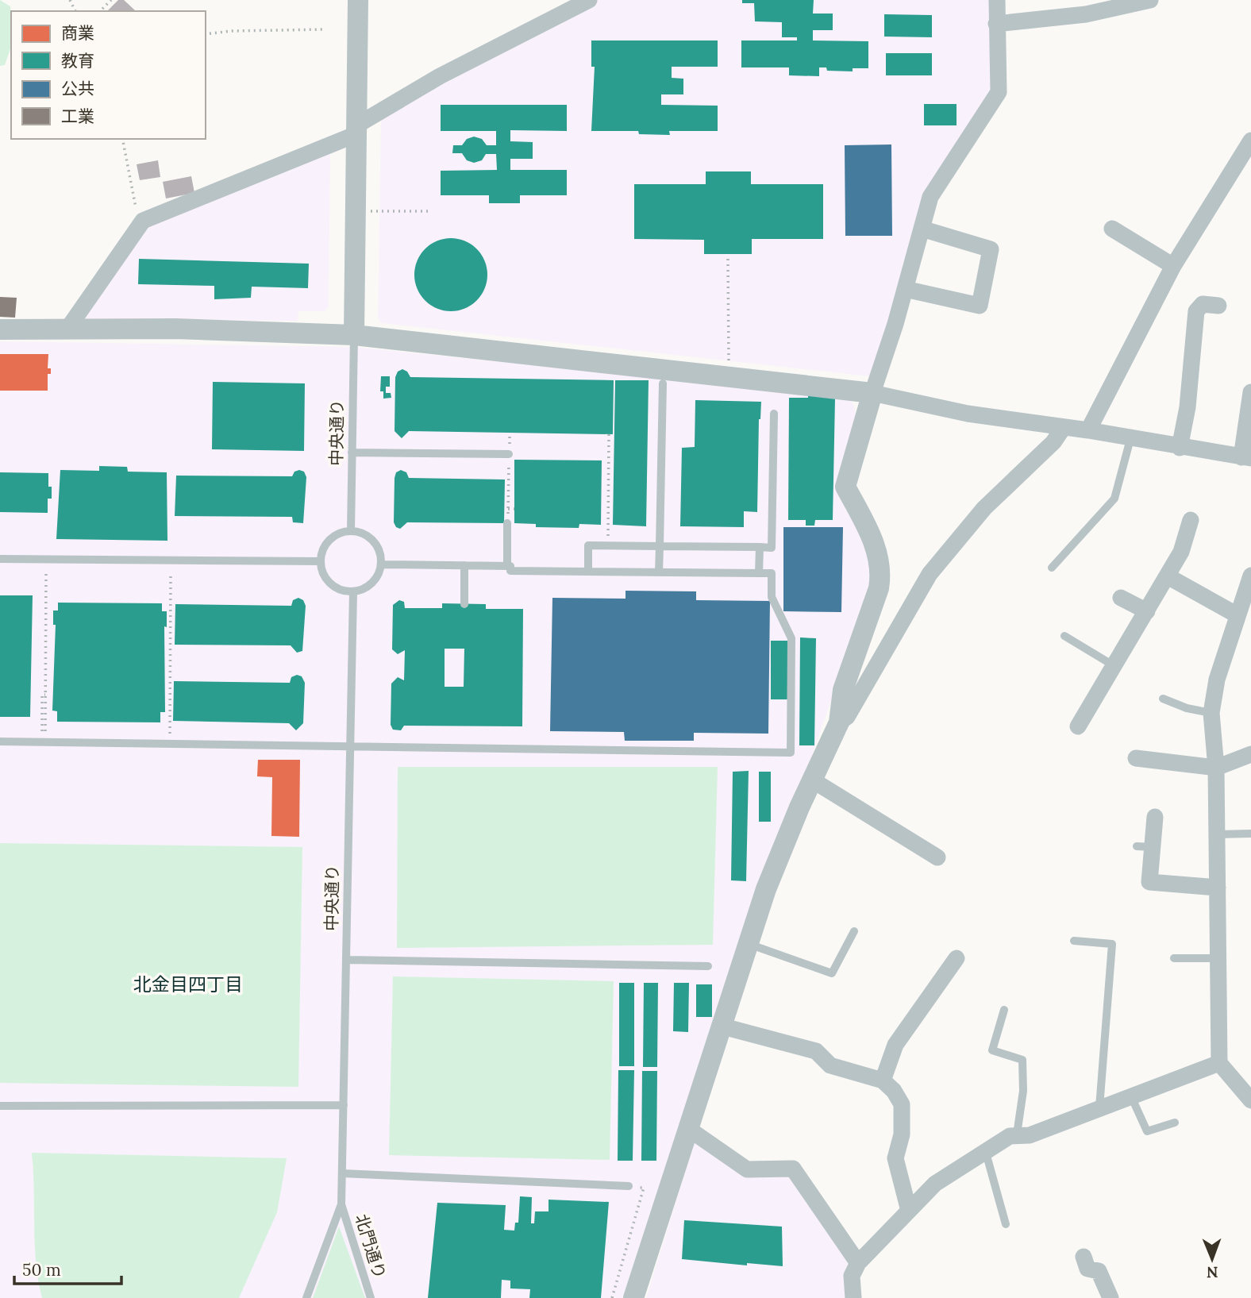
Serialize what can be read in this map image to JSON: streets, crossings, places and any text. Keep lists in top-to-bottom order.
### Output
{
  "streets": {
    "lane": ["中央通り", "北門通り"]
  },
  "crossings": [
    ["中央通り", "北門通り"]
  ],
  "districts": ["北金目四丁目"],
  "legend": [
    "商業",
    "教育",
    "公共",
    "工業"
  ],
  "scale_bar": "50 m",
  "north": "bottom"
}
